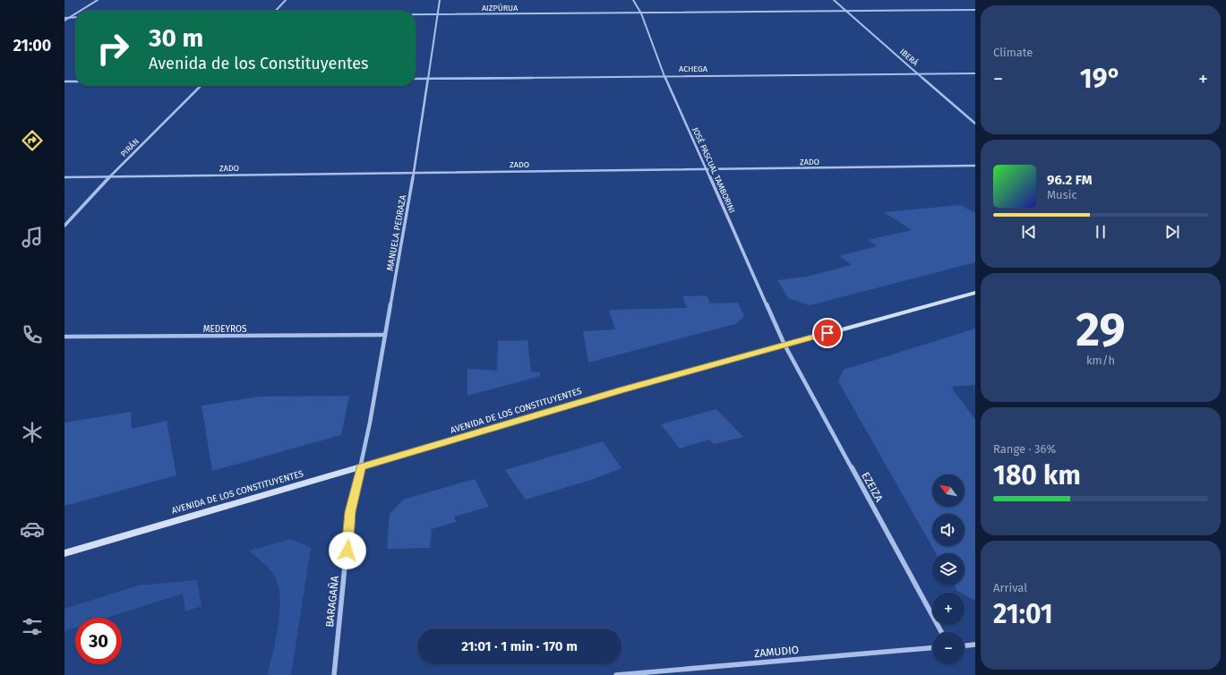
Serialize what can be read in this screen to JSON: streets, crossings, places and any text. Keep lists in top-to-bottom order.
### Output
{
  "streets": {
    "main road": ["AVENIDA DE LOS CONSTITUYENTES"],
    "street": [
      "AIZPÚRUA",
      "IBERÁ",
      "ACHEGA",
      "PIRÁN",
      "ZADO",
      "JOSÉ PASCUAL TAMBORINI",
      "MANUELA PEDRAZA",
      "MEDEYROS",
      "EZEIZA",
      "BARAGAÑA",
      "ZAMUDIO"
    ]
  },
  "crossings": [
    ["AIZPÚRUA", "IBERÁ"],
    ["AIZPÚRUA", "JOSÉ PASCUAL TAMBORINI"],
    ["AIZPÚRUA", "MANUELA PEDRAZA"],
    ["IBERÁ", "ACHEGA"],
    ["ACHEGA", "JOSÉ PASCUAL TAMBORINI"],
    ["ACHEGA", "MANUELA PEDRAZA"],
    ["PIRÁN", "ZADO"],
    ["ZADO", "JOSÉ PASCUAL TAMBORINI"],
    ["ZADO", "MANUELA PEDRAZA"],
    ["JOSÉ PASCUAL TAMBORINI", "AVENIDA DE LOS CONSTITUYENTES"],
    ["JOSÉ PASCUAL TAMBORINI", "EZEIZA"],
    ["MANUELA PEDRAZA", "MEDEYROS"],
    ["MANUELA PEDRAZA", "AVENIDA DE LOS CONSTITUYENTES"],
    ["MANUELA PEDRAZA", "BARAGAÑA"],
    ["AVENIDA DE LOS CONSTITUYENTES", "EZEIZA"],
    ["AVENIDA DE LOS CONSTITUYENTES", "BARAGAÑA"]
  ],
  "north": "top left",
  "page": {
    "tabs": "21:00",
    "tile": [
      "Climate",
      ["29", "km/h"],
      ["Range · 36%", "180 km"],
      ["Arrival", "21:01"]
    ],
    "turn": ["30 m", "Avenida de los Constituyentes"],
    "heat": ["−", "19°", "+"],
    "song": ["96.2 FM", "Music"],
    "map_buttons": ["+", "−"],
    "limit": "30",
    "trip": "21:01 · 1 min · 170 m"
  }
}
